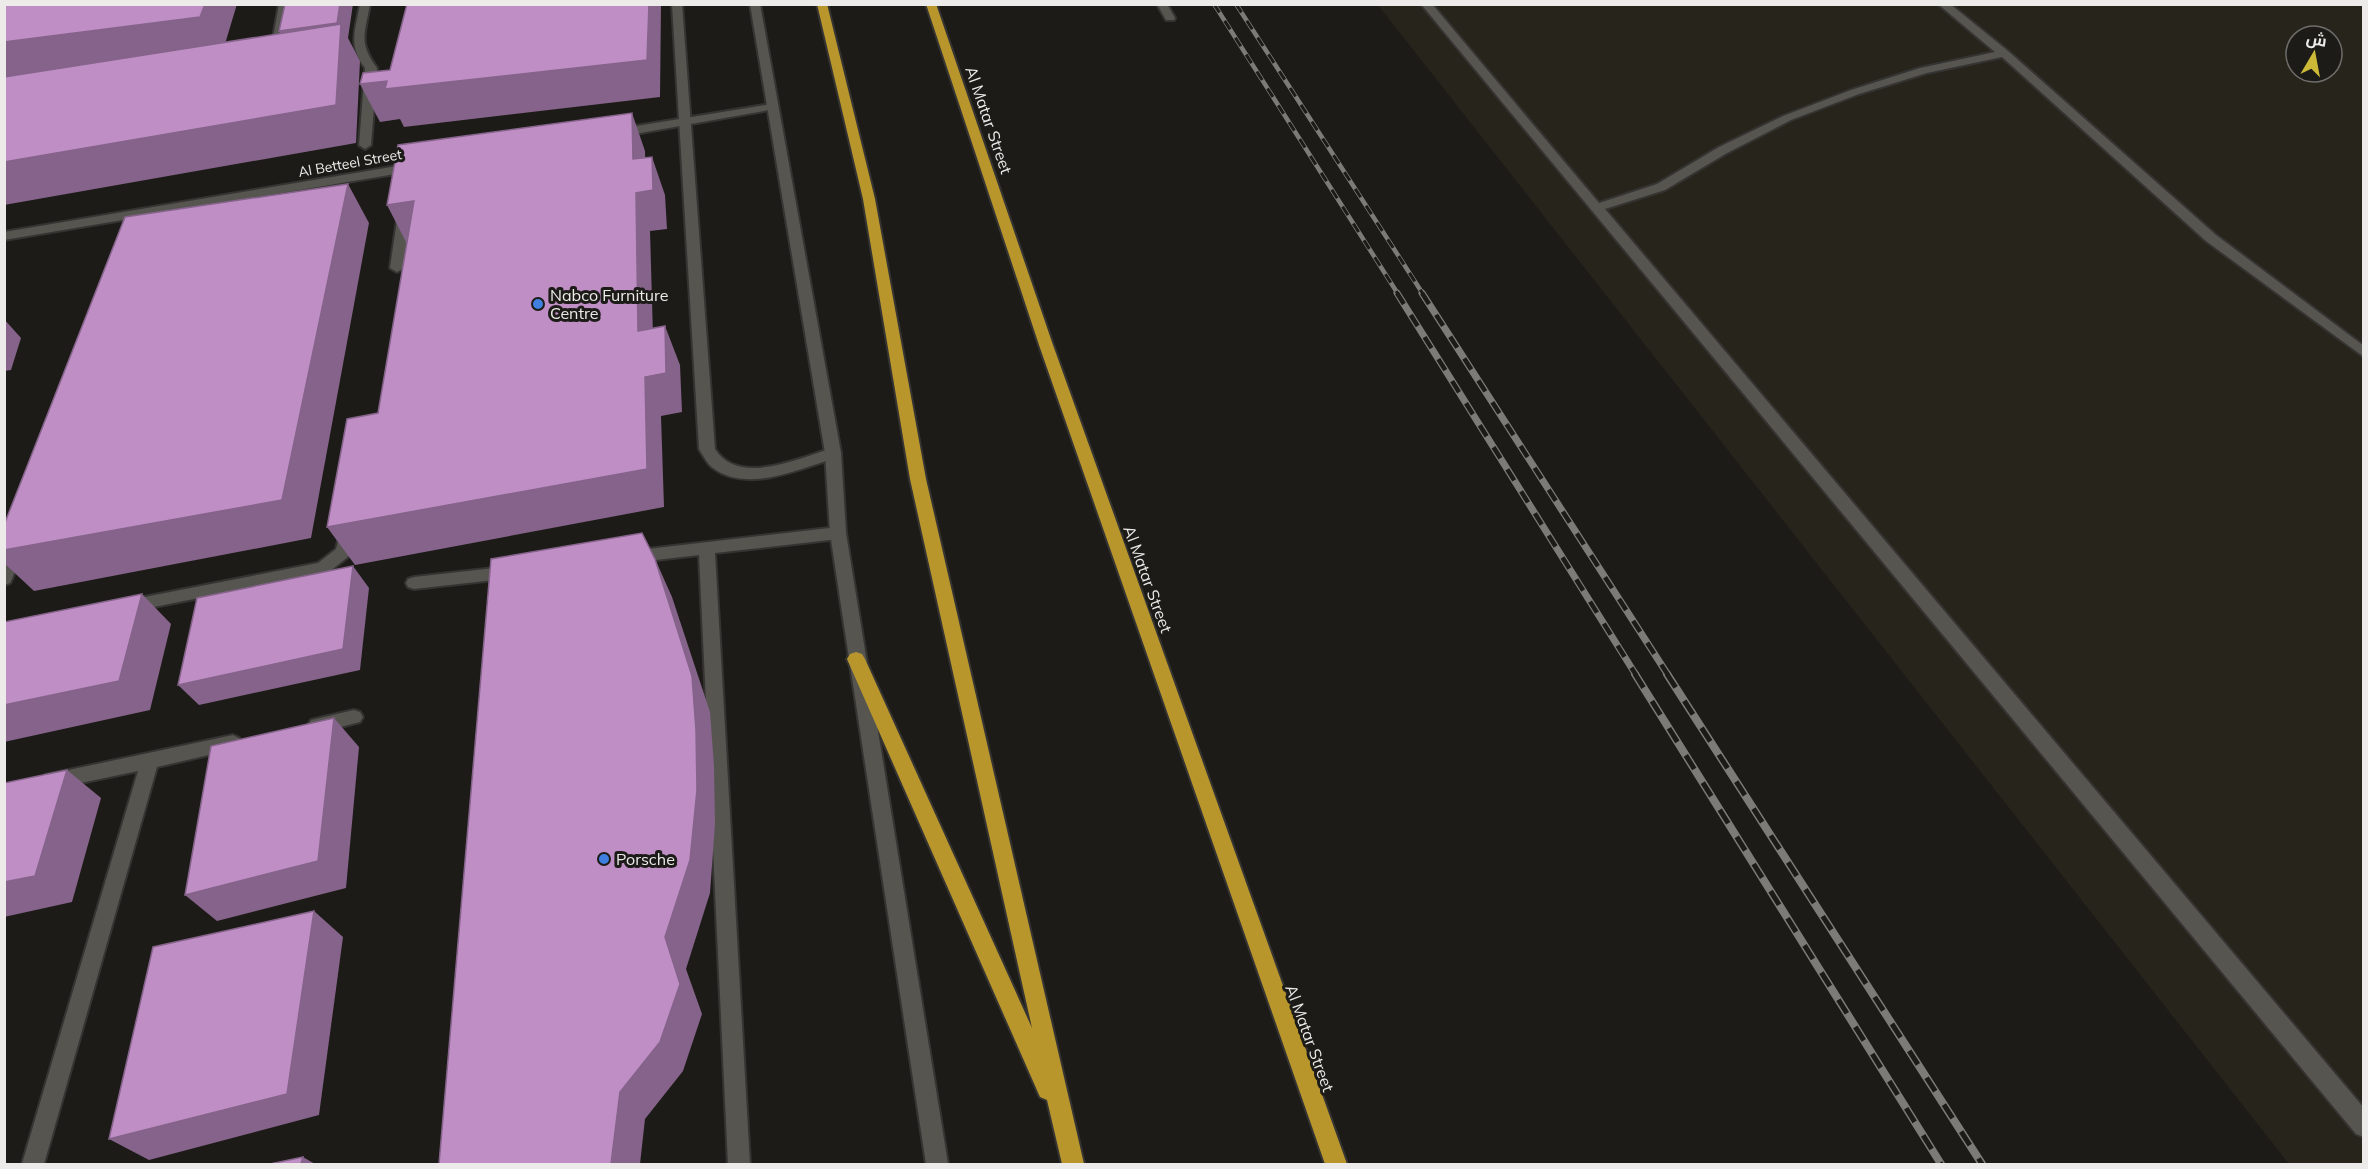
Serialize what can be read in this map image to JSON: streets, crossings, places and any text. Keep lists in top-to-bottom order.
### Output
{
  "streets": {
    "highway": ["Al Matar Street"],
    "street": ["Al Betteel Street"]
  },
  "places": ["Nabco Furniture Centre", "Porsche"],
  "north": "top"
}
